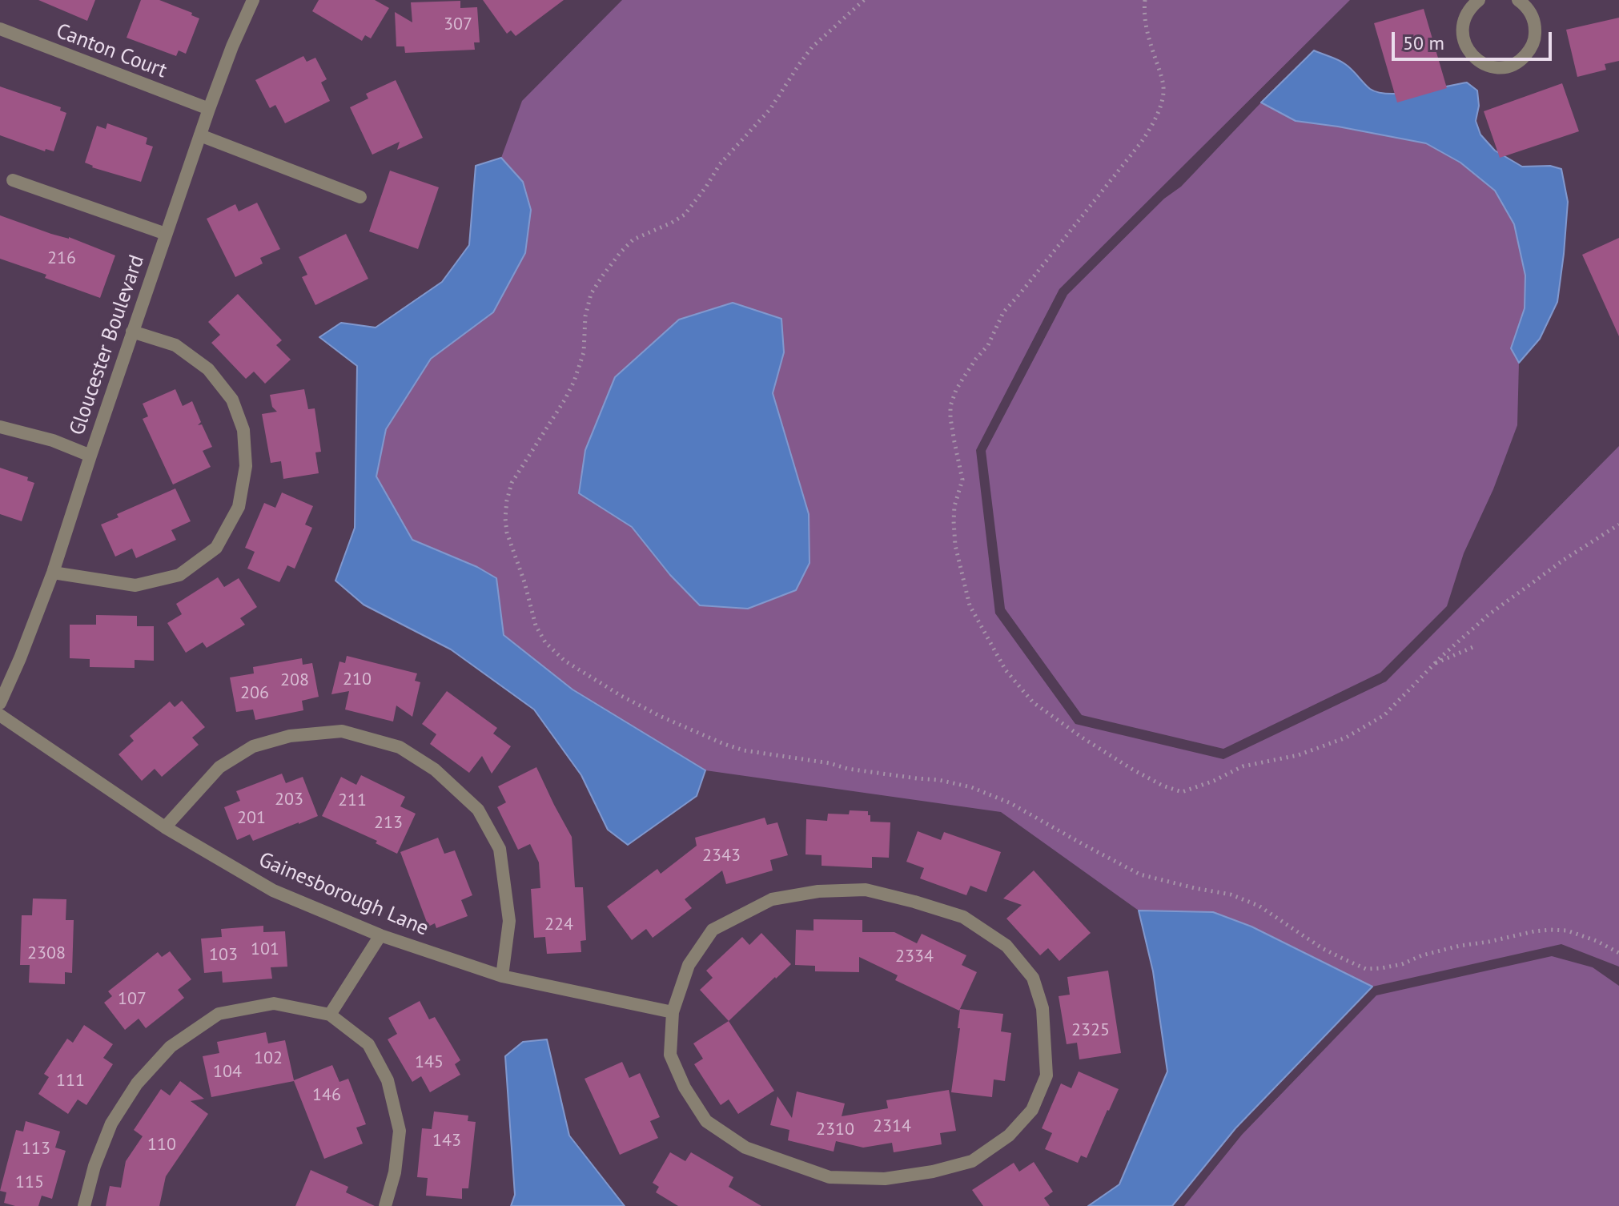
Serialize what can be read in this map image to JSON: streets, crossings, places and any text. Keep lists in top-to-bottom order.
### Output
{
  "streets": {
    "street": ["Canton Court", "Gloucester Boulevard", "Gainesborough Lane"]
  },
  "crossings": [
    ["Canton Court", "Gloucester Boulevard"]
  ],
  "house_numbers": [
    "307",
    "216",
    "210",
    "208",
    "206",
    "203",
    "211",
    "201",
    "213",
    "2343",
    "224",
    "101",
    "2308",
    "103",
    "2334",
    "107",
    "2325",
    "102",
    "145",
    "104",
    "111",
    "146",
    "2314",
    "2310",
    "143",
    "110",
    "113",
    "115"
  ],
  "scale_bar": "50 m"
}
